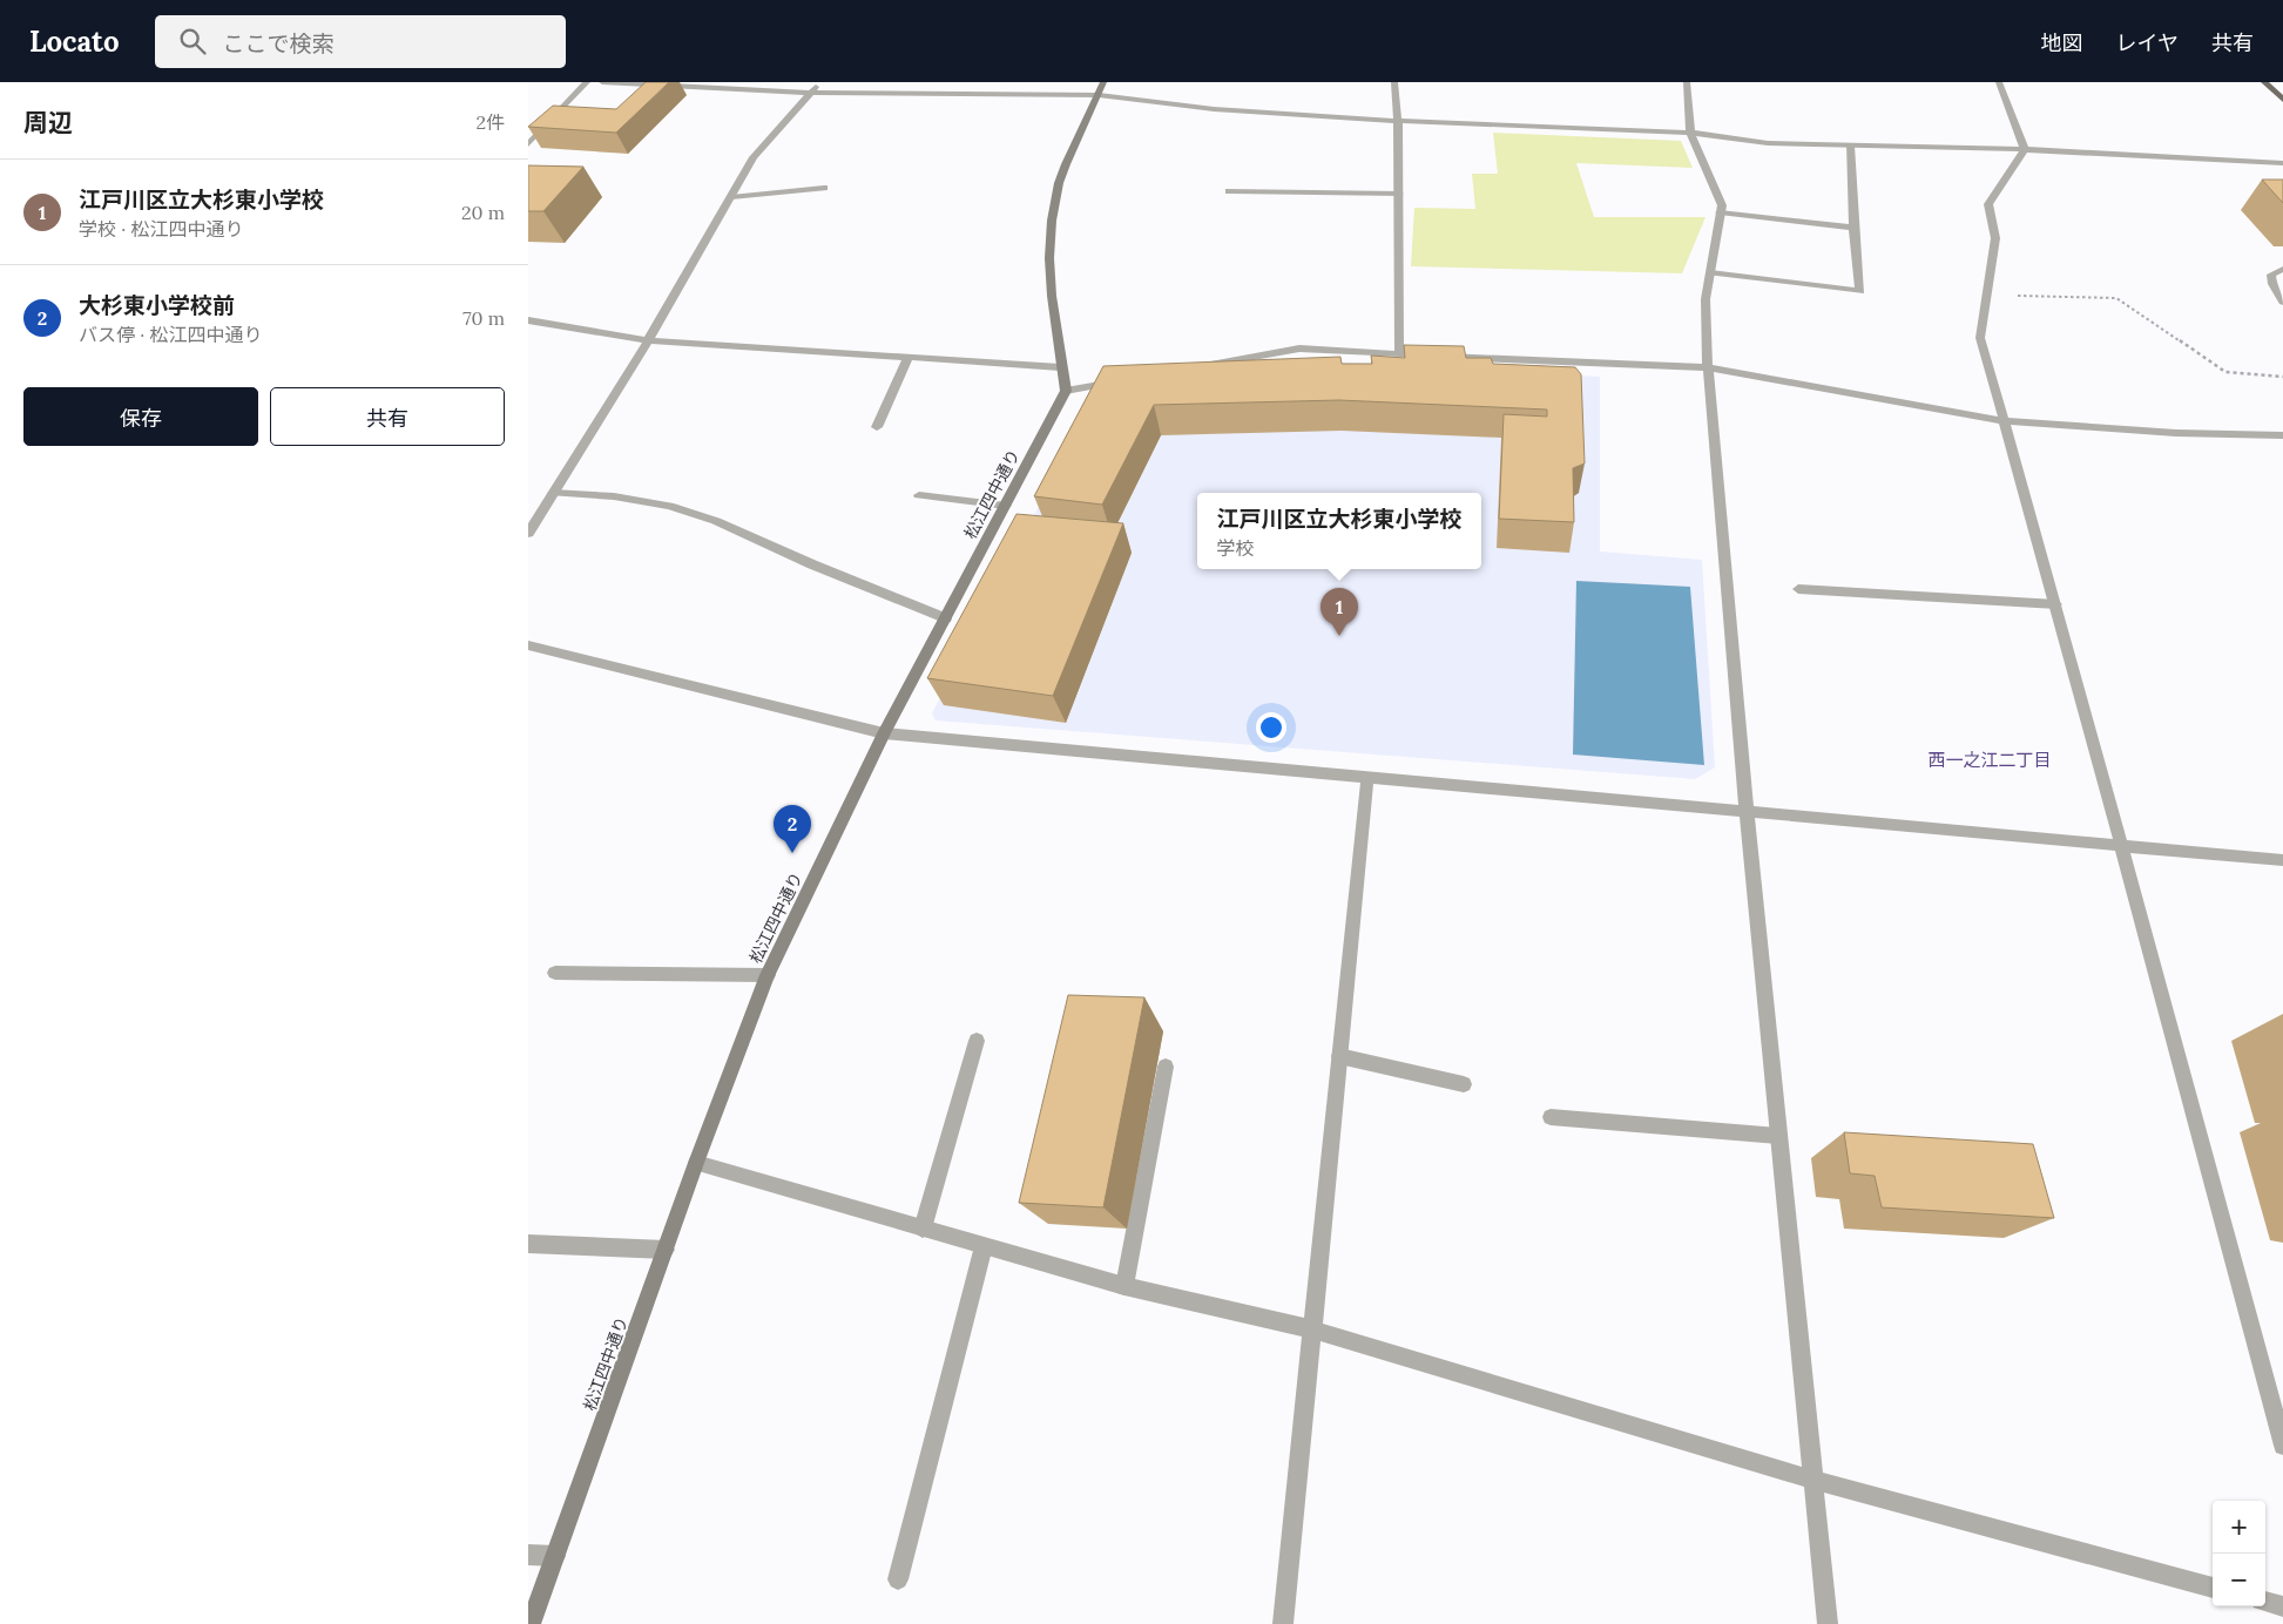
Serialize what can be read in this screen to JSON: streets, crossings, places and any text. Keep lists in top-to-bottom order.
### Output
{
  "streets": {
    "street": ["松江四中通り"]
  },
  "districts": ["西一之江二丁目"],
  "page": {
    "header": "Locato",
    "search": "ここで検索",
    "nav": ["地図", "レイヤ", "共有"],
    "heading": ["周辺", "2件"],
    "list": [
      {
        "mark": "1",
        "name": "江戸川区立大杉東小学校",
        "note": "学校 · 松江四中通り",
        "value": "20 m"
      },
      {
        "mark": "2",
        "name": "大杉東小学校前",
        "note": "バス停 · 松江四中通り",
        "value": "70 m"
      }
    ],
    "buttons": ["保存", "共有"],
    "popup": ["江戸川区立大杉東小学校", "学校"],
    "pins": ["1", "2"],
    "map_buttons": ["+", "−"]
  }
}
